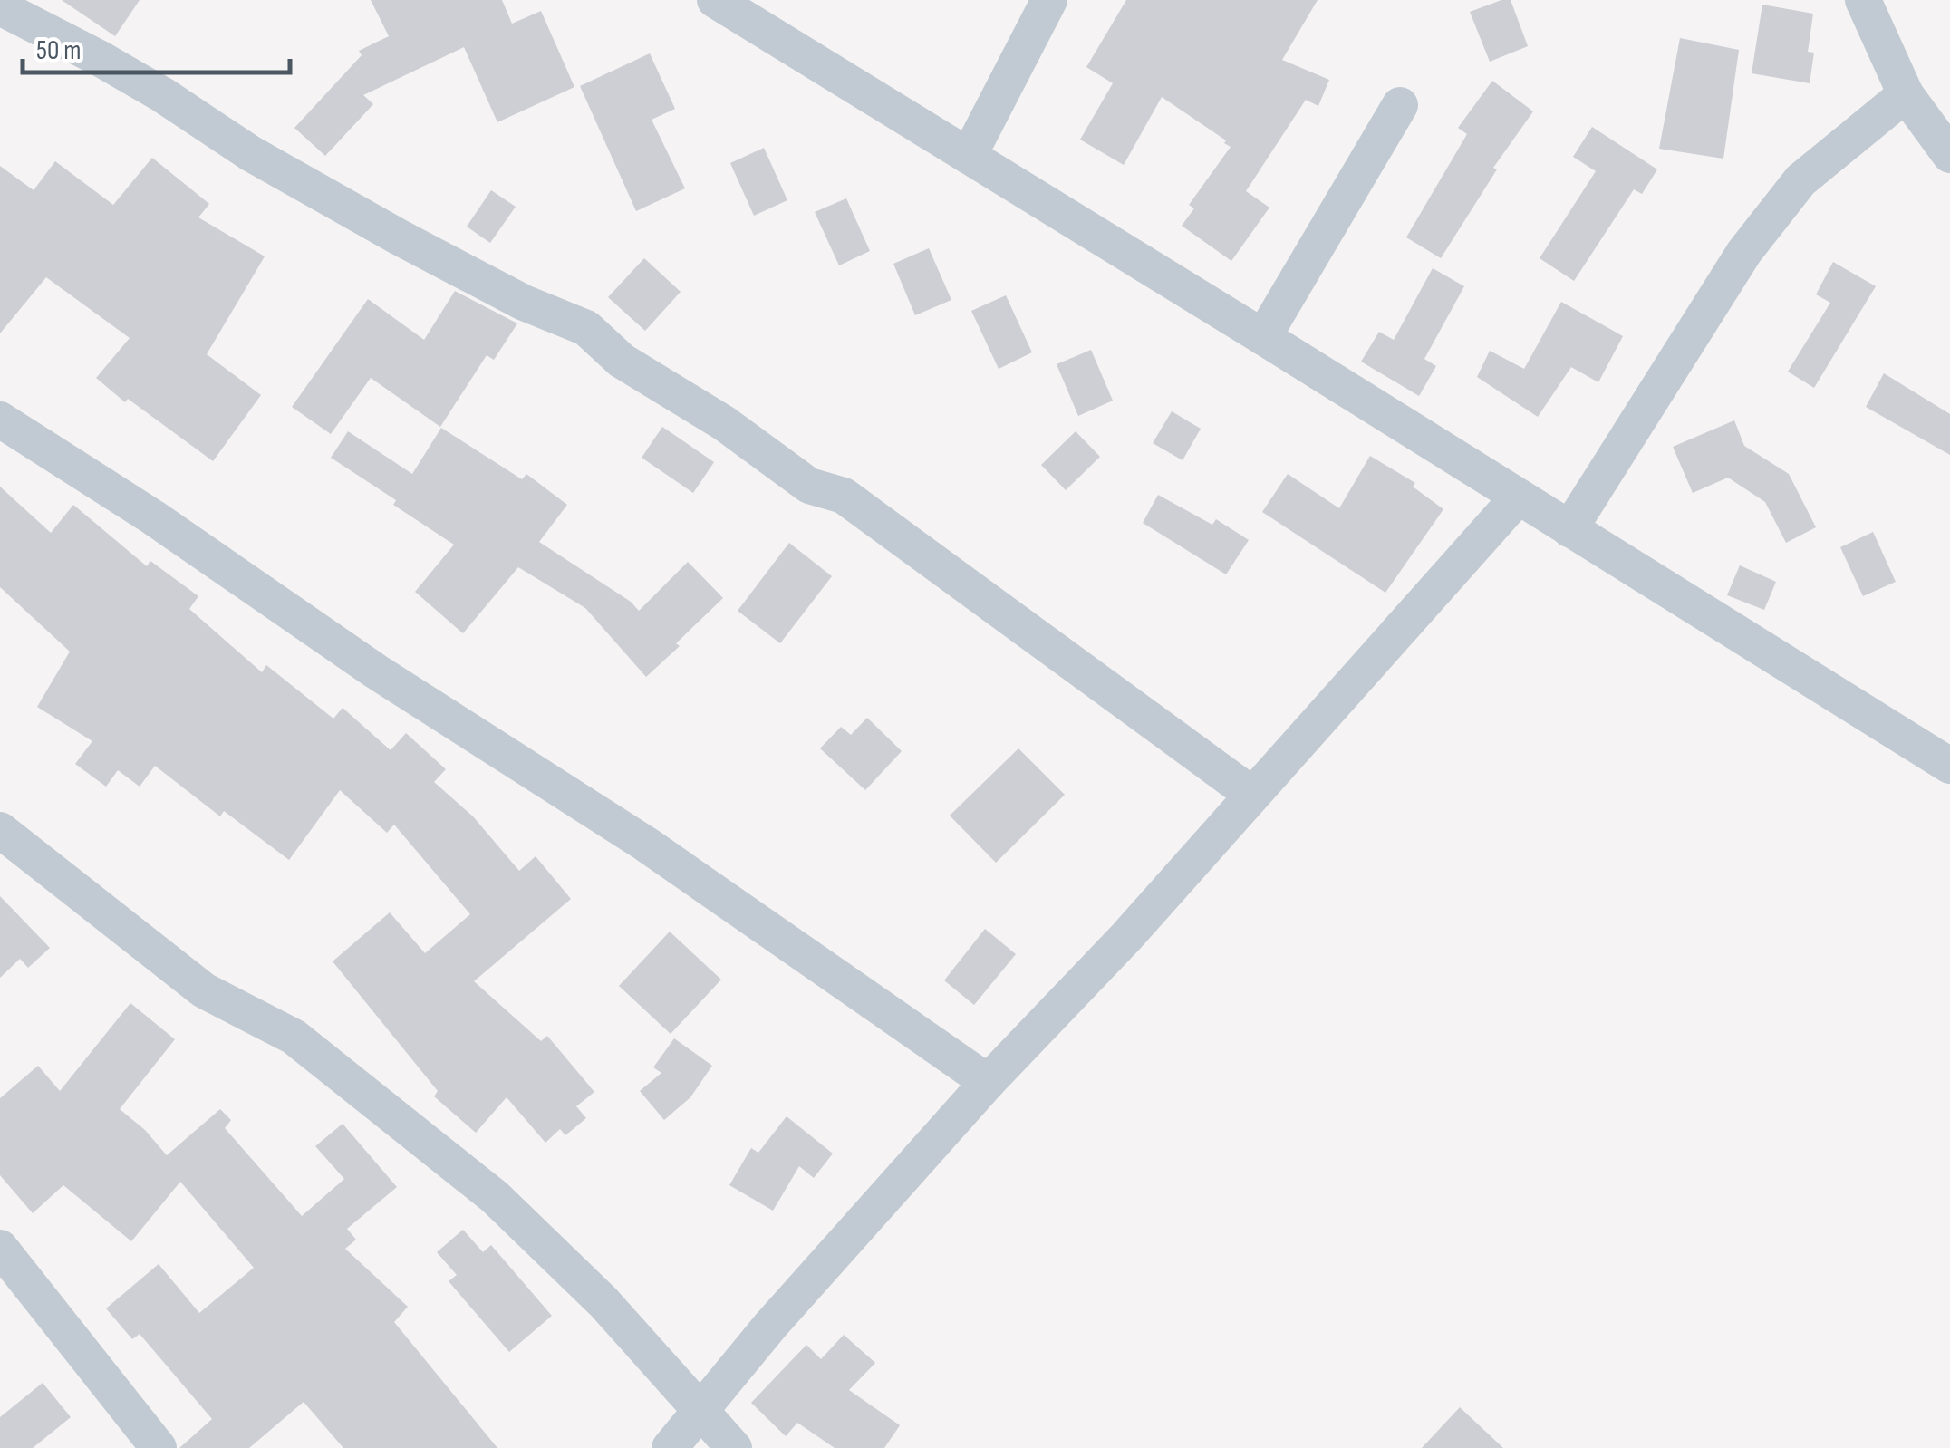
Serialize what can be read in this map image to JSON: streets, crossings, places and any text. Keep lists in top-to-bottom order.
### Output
{
  "scale_bar": "50 m"
}
